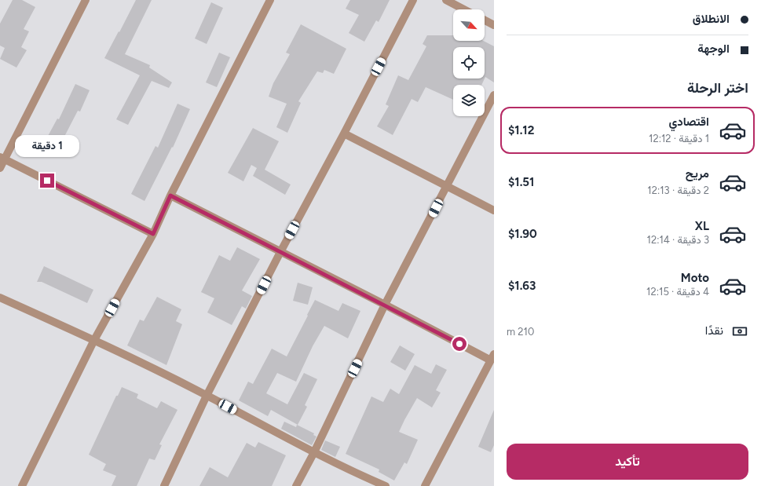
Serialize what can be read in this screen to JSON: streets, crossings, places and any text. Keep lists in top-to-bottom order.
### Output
{
  "north": "bottom right",
  "page": {
    "banner": ["الانطلاق", "الوجهة"],
    "heading": "اختر الرحلة",
    "list": [
      {
        "name": "اقتصادي",
        "note": "1 دقيقة · 12:12",
        "value": "$1.12"
      },
      {
        "name": "مريح",
        "note": "2 دقيقة · 12:13",
        "value": "$1.51"
      },
      {
        "name": "XL",
        "note": "3 دقيقة · 12:14",
        "value": "$1.90"
      },
      {
        "name": "Moto",
        "note": "4 دقيقة · 12:15",
        "value": "$1.63"
      }
    ],
    "bubble": "1 دقيقة",
    "pay": ["نقدًا", "210 m"],
    "buttons": "تأكيد"
  }
}
